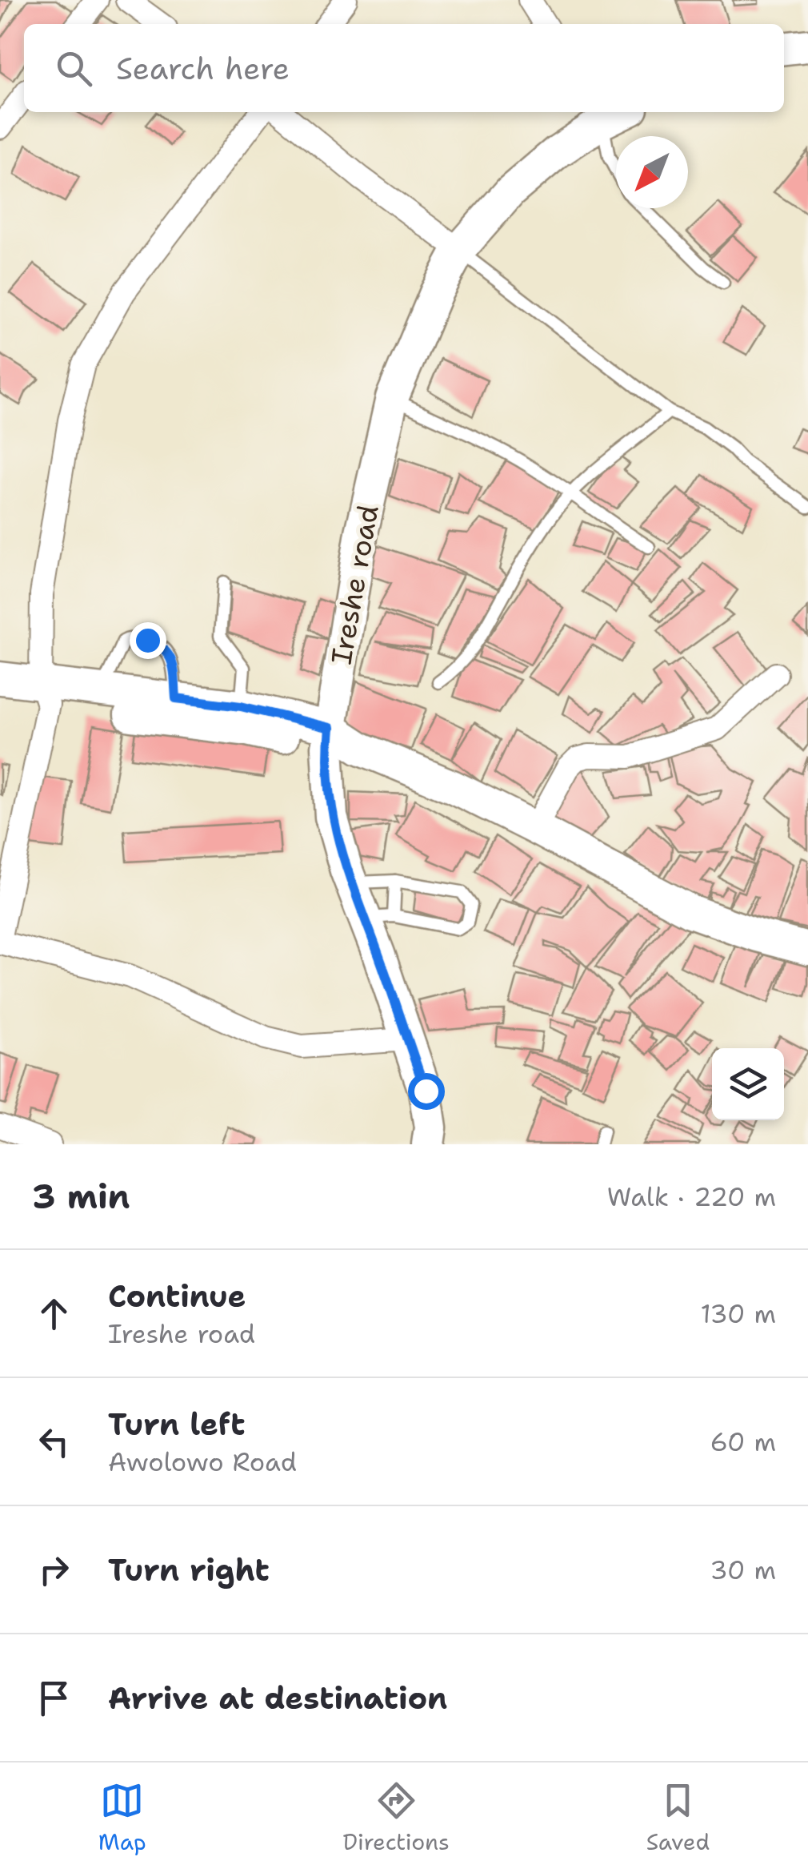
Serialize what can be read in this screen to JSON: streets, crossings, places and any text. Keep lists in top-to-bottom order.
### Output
{
  "streets": {
    "main road": ["Ireshe road"]
  },
  "north": "bottom left",
  "page": {
    "search": "Search here",
    "heading": ["3 min", "Walk · 220 m"],
    "list": [
      ["Continue", "Ireshe road", "130 m"],
      ["Turn left", "Awolowo Road", "60 m"],
      ["Turn right", "30 m"],
      "Arrive at destination"
    ],
    "nav": ["Map", "Directions", "Saved"]
  }
}
